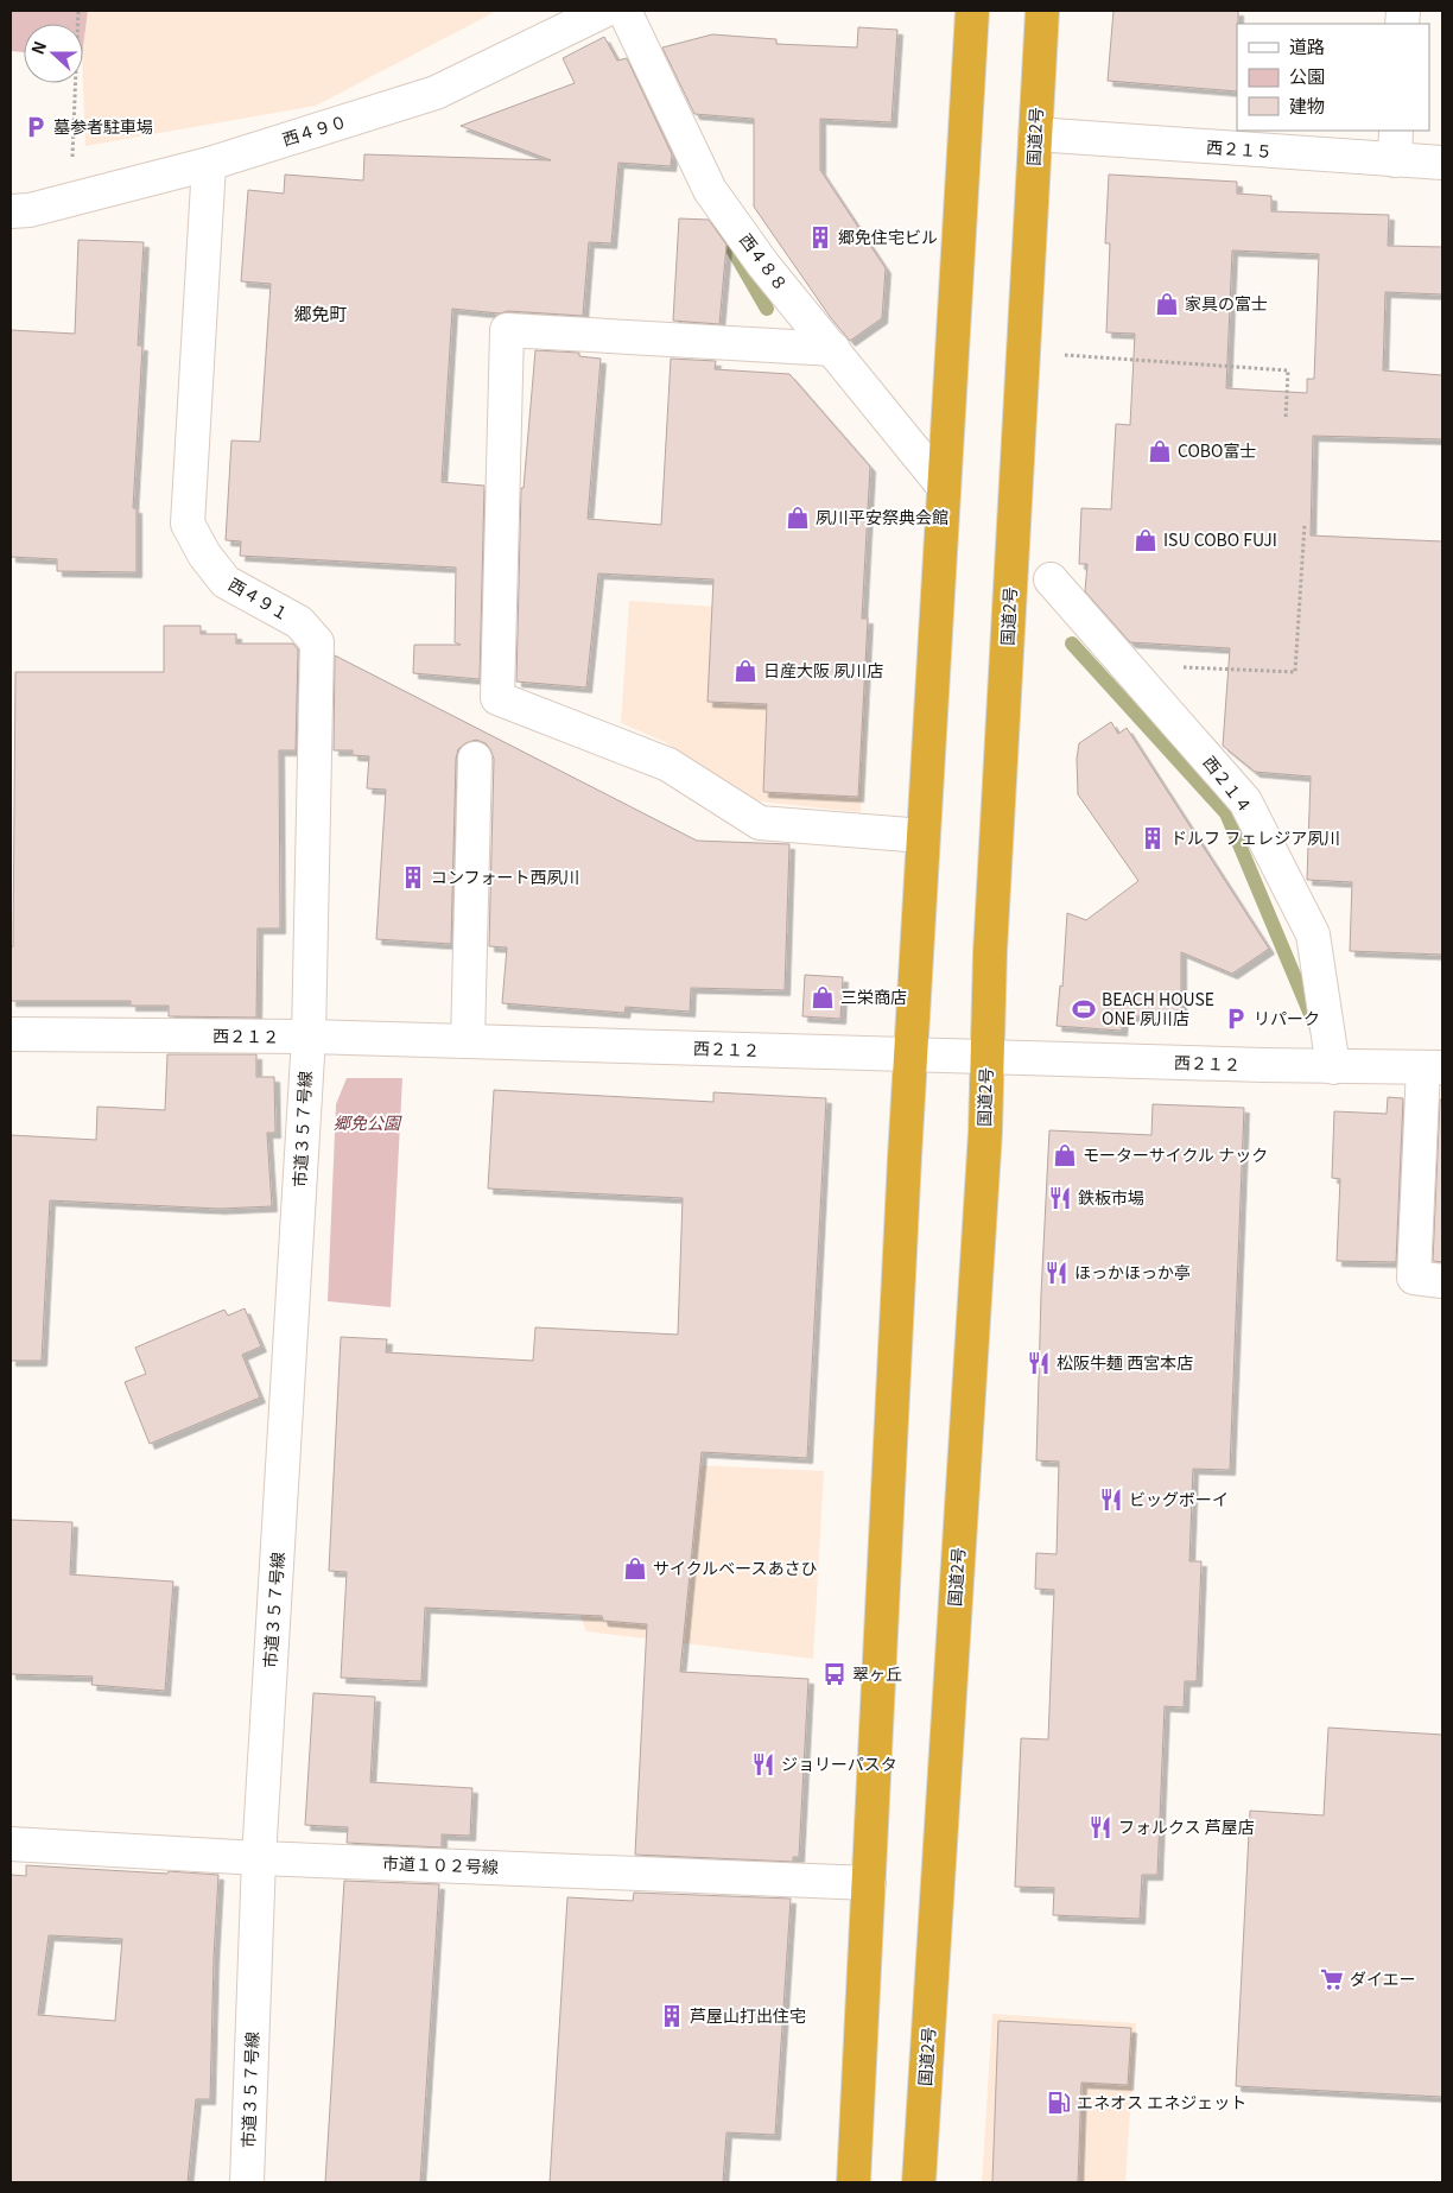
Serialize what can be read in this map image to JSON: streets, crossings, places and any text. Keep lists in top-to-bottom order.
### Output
{
  "streets": {
    "highway": ["国道2号"],
    "street": [
      "西４９０",
      "西２１５",
      "西４８８",
      "西４９１",
      "西２１４",
      "西２１２",
      "市道３５７号線",
      "市道１０２号線"
    ]
  },
  "crossings": [
    ["西４９０", "西４９１"],
    ["国道2号", "西２１５"],
    ["国道2号", "西２１２"],
    ["西４９１", "西２１２"],
    ["西４９１", "市道３５７号線"],
    ["西２１４", "西２１２"],
    ["西２１２", "市道３５７号線"],
    ["市道３５７号線", "市道１０２号線"]
  ],
  "districts": ["郷免町"],
  "parks": ["郷免公園"],
  "places": {
    "parking": ["墓参者駐車場", "リパーク"],
    "building": [
      "郷免住宅ビル",
      "ドルフ フェレジア夙川",
      "コンフォート西夙川",
      "芦屋山打出住宅"
    ],
    "shop": [
      "家具の富士",
      "COBO富士",
      "夙川平安祭典会館",
      "ISU COBO FUJI",
      "日産大阪 夙川店",
      "三栄商店",
      "モーターサイクル ナック",
      "サイクルベースあさひ"
    ],
    "sports": ["BEACH HOUSE ONE 夙川店"],
    "restaurant": [
      "鉄板市場",
      "ほっかほっか亭",
      "松阪牛麺 西宮本店",
      "ビッグボーイ",
      "ジョリーパスタ",
      "フォルクス 芦屋店"
    ],
    "bus stop": ["翠ヶ丘"],
    "supermarket": ["ダイエー"],
    "fuel station": ["エネオス エネジェット"]
  },
  "legend": ["道路", "公園", "建物"],
  "north": "left"
}
